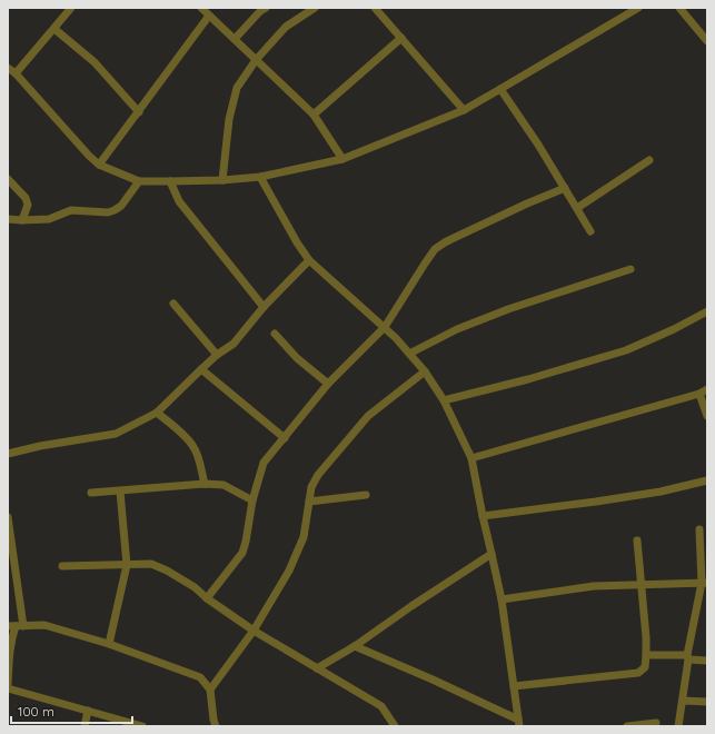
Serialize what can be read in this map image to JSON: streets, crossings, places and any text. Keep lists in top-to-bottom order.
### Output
{
  "scale_bar": "100 m"
}
